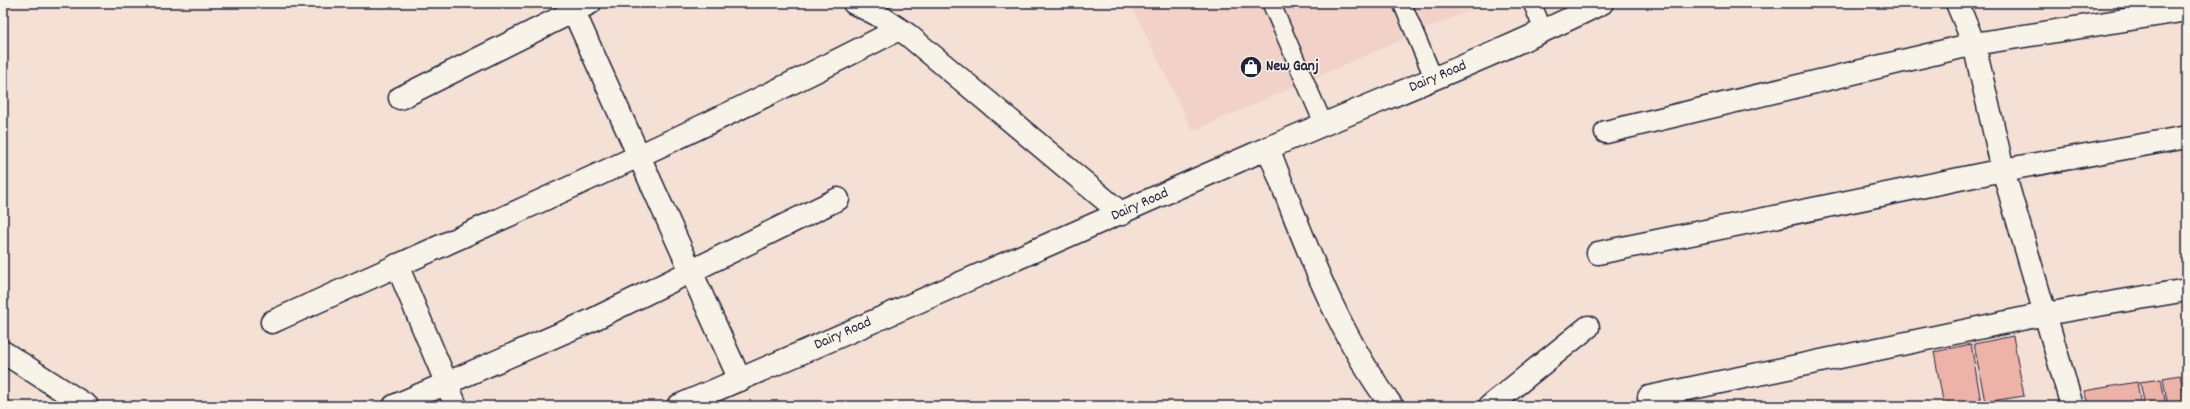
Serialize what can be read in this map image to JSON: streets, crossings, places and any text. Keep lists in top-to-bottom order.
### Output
{
  "streets": {
    "street": ["Dairy Road"]
  },
  "places": {
    "shop": ["New Ganj"]
  }
}
